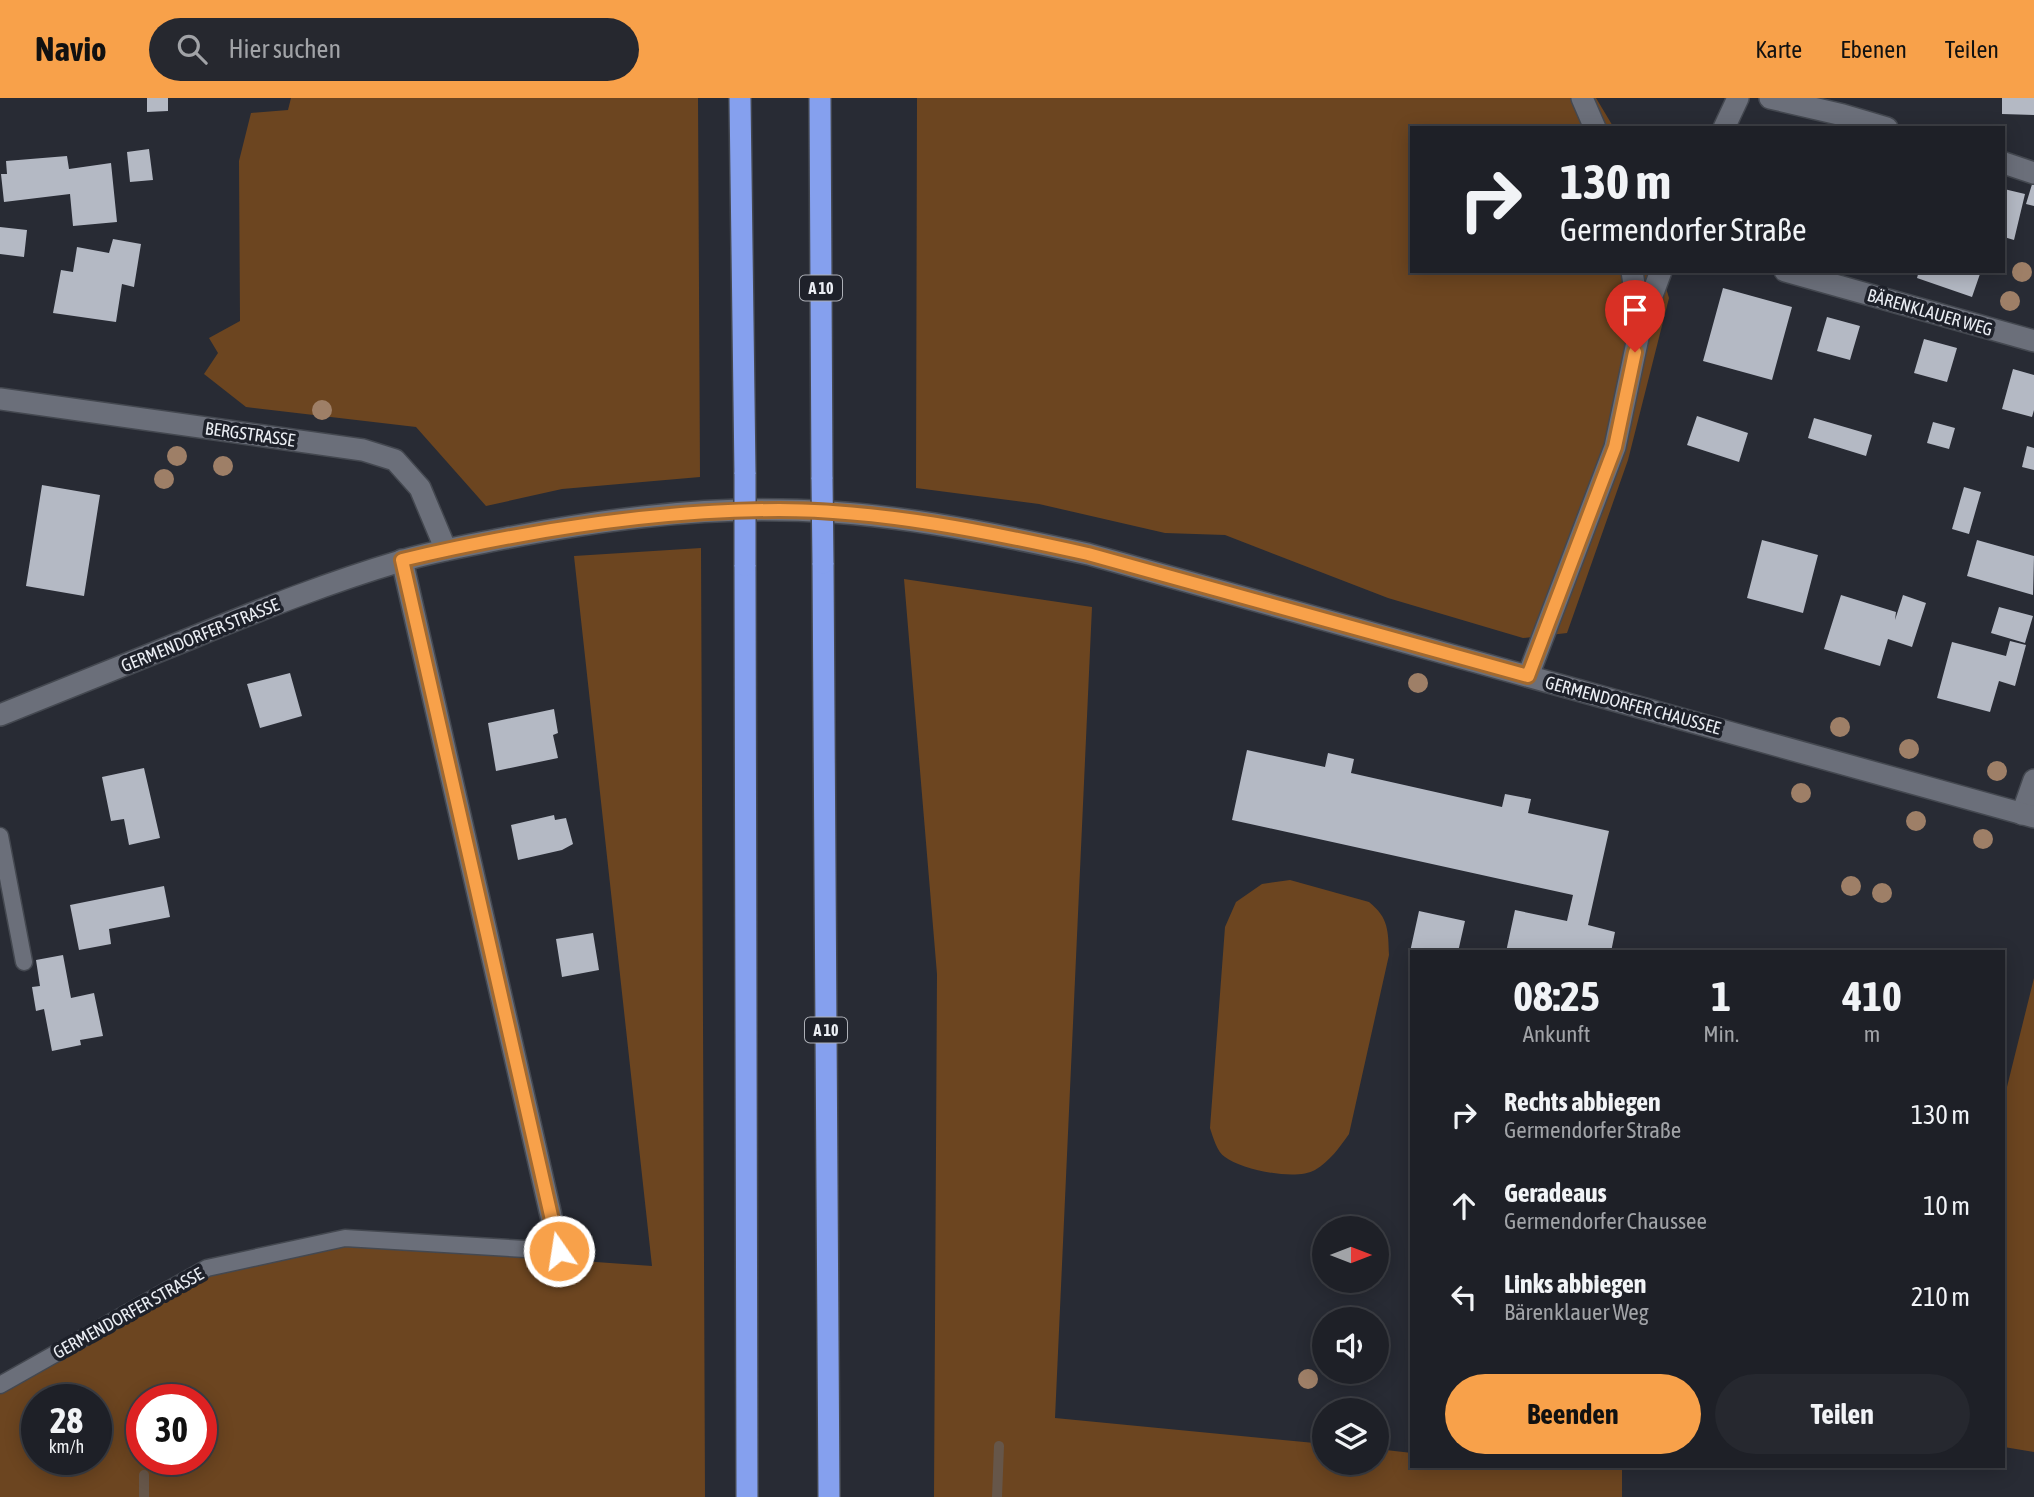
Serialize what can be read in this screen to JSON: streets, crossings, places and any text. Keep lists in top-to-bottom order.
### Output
{
  "streets": {
    "highway": ["A 10"],
    "street": [
      "BÄRENKLAUER WEG",
      "BERGSTRASSE",
      "GERMENDORFER STRASSE",
      "GERMENDORFER CHAUSSEE"
    ]
  },
  "crossings": [
    ["BERGSTRASSE", "GERMENDORFER STRASSE"],
    ["BERGSTRASSE", "GERMENDORFER CHAUSSEE"],
    ["GERMENDORFER STRASSE", "GERMENDORFER CHAUSSEE"]
  ],
  "north": "right",
  "page": {
    "header": "Navio",
    "search": "Hier suchen",
    "nav": ["Karte", "Ebenen", "Teilen"],
    "turn": ["130 m", "Germendorfer Straße"],
    "eta": [
      "08:25",
      "Ankunft",
      "1",
      "Min.",
      "410",
      "m"
    ],
    "list": [
      {
        "name": "Rechts abbiegen",
        "note": "Germendorfer Straße",
        "value": "130 m"
      },
      {
        "name": "Geradeaus",
        "note": "Germendorfer Chaussee",
        "value": "10 m"
      },
      {
        "name": "Links abbiegen",
        "note": "Bärenklauer Weg",
        "value": "210 m"
      }
    ],
    "buttons": ["Beenden", "Teilen"],
    "speed": "28 km/h",
    "limit": "30"
  }
}
